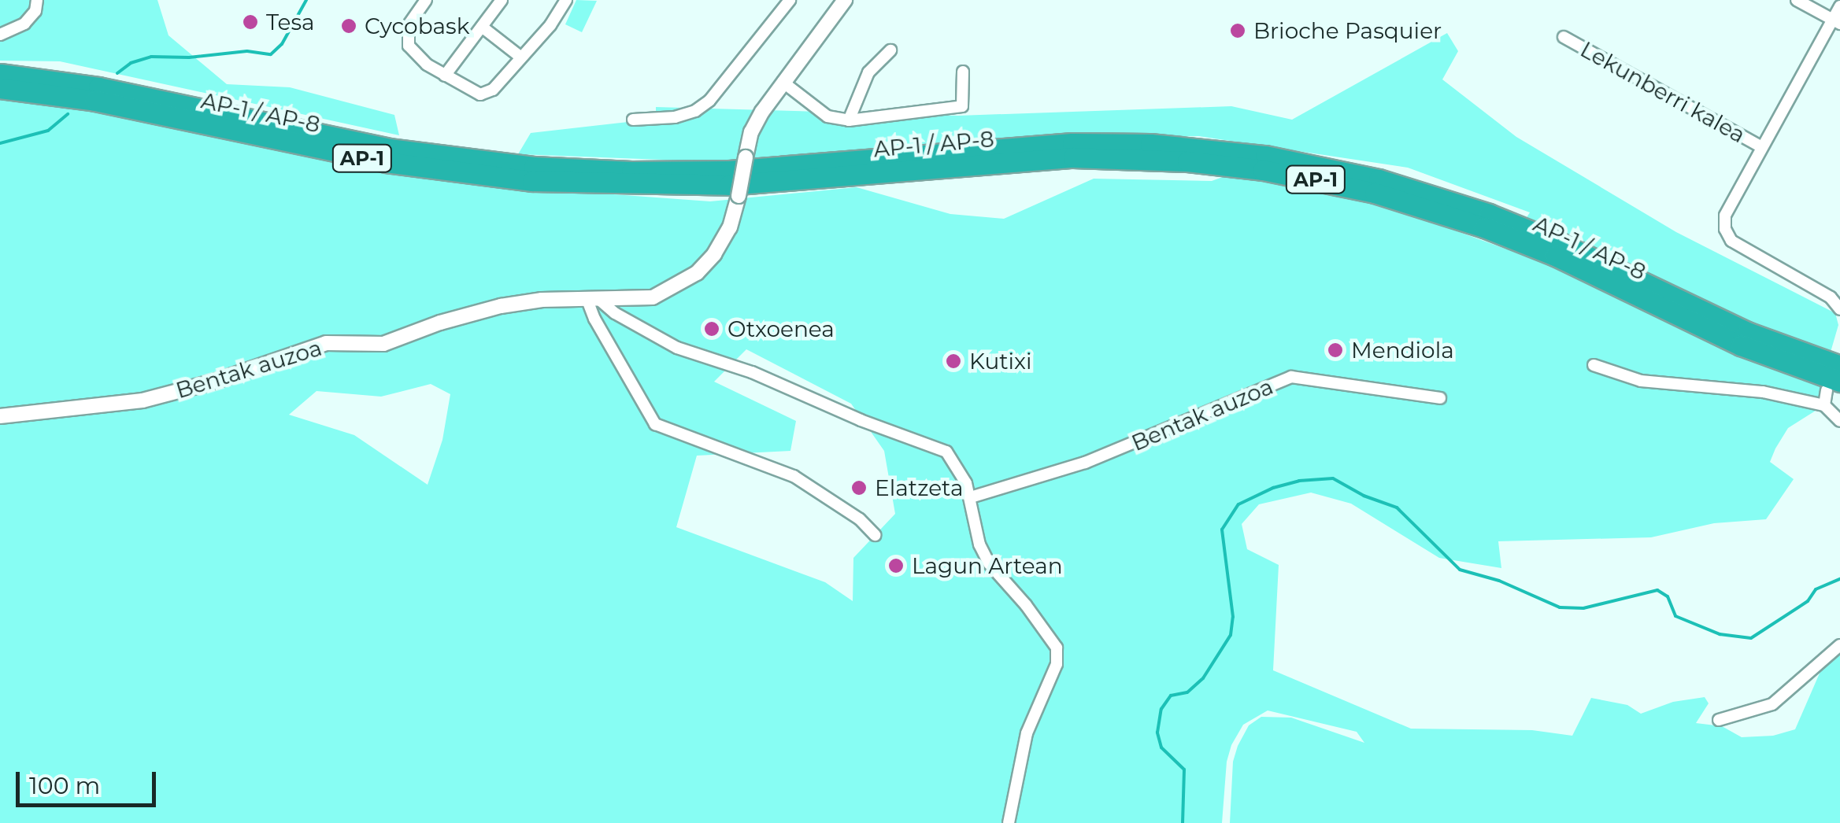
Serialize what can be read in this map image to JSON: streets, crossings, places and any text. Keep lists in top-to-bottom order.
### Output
{
  "streets": {
    "highway": ["AP-1 / AP-8", "AP-1"],
    "street": ["Lekunberri kalea", "Bentak auzoa"]
  },
  "places": [
    "Tesa",
    "Cycobask",
    "Brioche Pasquier",
    "Otxoenea",
    "Mendiola",
    "Kutixi",
    "Elatzeta",
    "Lagun Artean"
  ],
  "scale_bar": "100 m"
}
